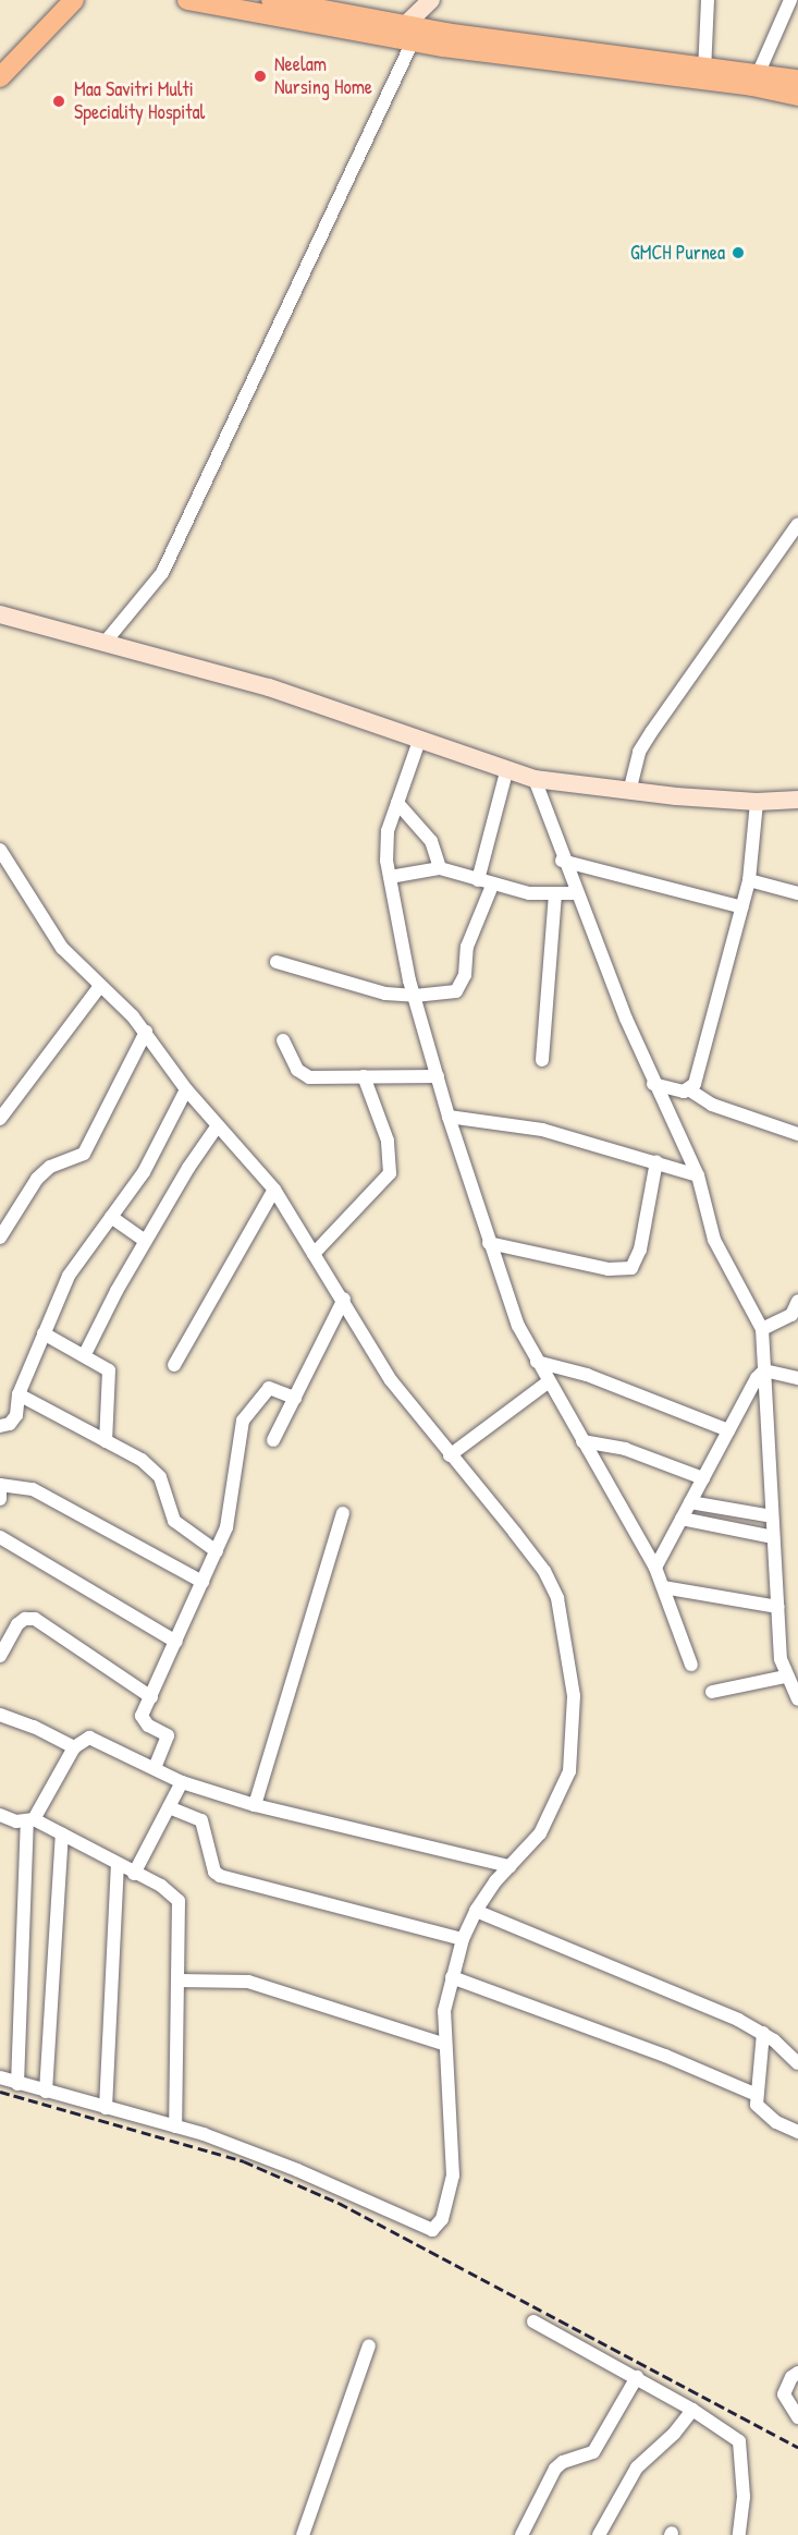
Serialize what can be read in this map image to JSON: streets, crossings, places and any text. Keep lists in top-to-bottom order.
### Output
{
  "places": ["Neelam Nursing Home", "Maa Savitri Multi Speciality Hospital", "GMCH Purnea"]
}
